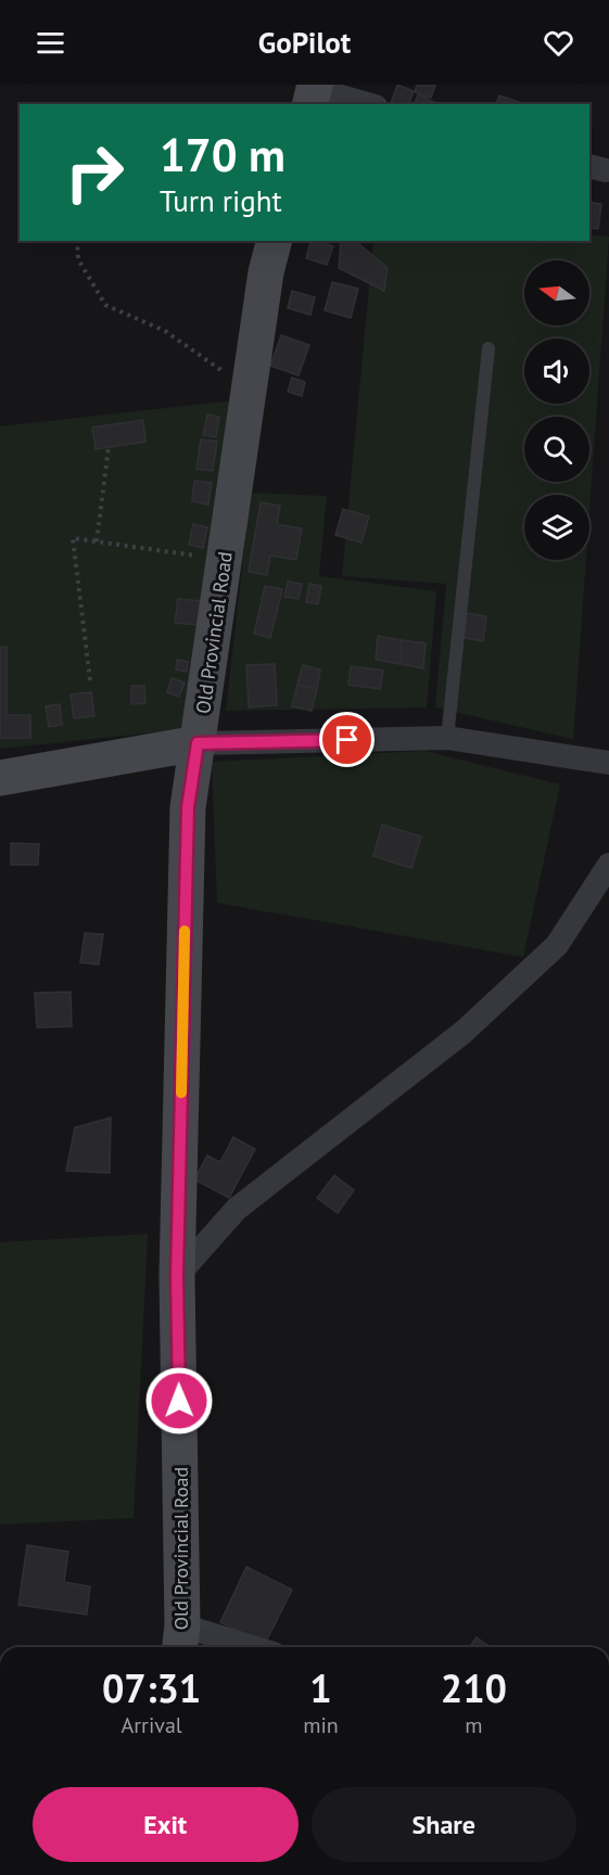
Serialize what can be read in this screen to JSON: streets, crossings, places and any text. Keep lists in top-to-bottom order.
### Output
{
  "streets": {
    "main road": ["Old Provincial Road"]
  },
  "north": "left",
  "page": {
    "header": "GoPilot",
    "turn": ["170 m", "Turn right"],
    "eta": [
      "07:31",
      "Arrival",
      "1",
      "min",
      "210",
      "m"
    ],
    "buttons": ["Exit", "Share"]
  }
}
